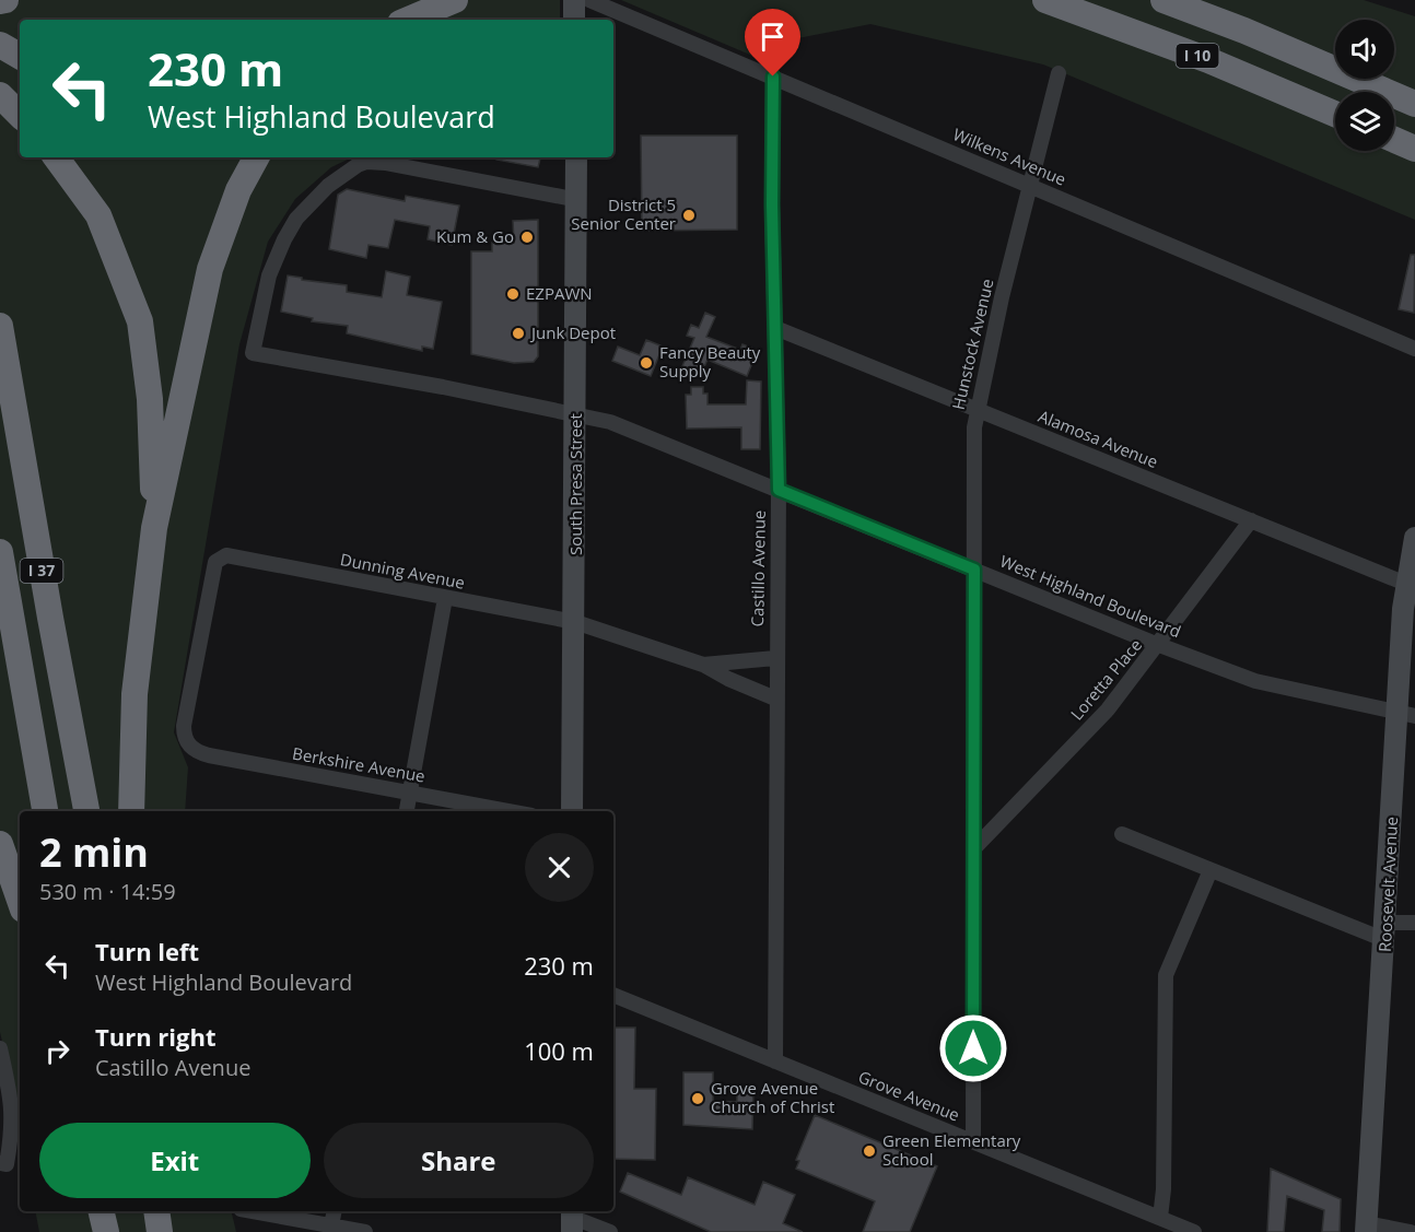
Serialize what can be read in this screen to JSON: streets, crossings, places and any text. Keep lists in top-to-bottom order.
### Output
{
  "streets": {
    "highway": ["I 10", "I 37"],
    "main road": ["South Presa Street", "Roosevelt Avenue"],
    "street": [
      "Wilkens Avenue",
      "Hunstock Avenue",
      "Alamosa Avenue",
      "Castillo Avenue",
      "Dunning Avenue",
      "West Highland Boulevard",
      "Loretta Place",
      "Berkshire Avenue",
      "Grove Avenue"
    ]
  },
  "crossings": [
    ["Wilkens Avenue", "Hunstock Avenue"],
    ["Wilkens Avenue", "Castillo Avenue"],
    ["Hunstock Avenue", "Alamosa Avenue"],
    ["Hunstock Avenue", "West Highland Boulevard"],
    ["Hunstock Avenue", "Loretta Place"],
    ["Hunstock Avenue", "Grove Avenue"],
    ["Alamosa Avenue", "Castillo Avenue"],
    ["Alamosa Avenue", "Loretta Place"],
    ["Alamosa Avenue", "Roosevelt Avenue"],
    ["South Presa Street", "Dunning Avenue"],
    ["South Presa Street", "West Highland Boulevard"],
    ["Castillo Avenue", "West Highland Boulevard"],
    ["Castillo Avenue", "Grove Avenue"],
    ["Dunning Avenue", "Berkshire Avenue"],
    ["West Highland Boulevard", "Loretta Place"],
    ["West Highland Boulevard", "Roosevelt Avenue"]
  ],
  "places": [
    "District 5 Senior Center",
    "Kum & Go",
    "EZPAWN",
    "Junk Depot",
    "Fancy Beauty Supply",
    "Grove Avenue Church of Christ",
    "Green Elementary School"
  ],
  "page": {
    "turn": ["230 m", "West Highland Boulevard"],
    "heading": ["2 min", "530 m · 14:59"],
    "list": [
      {
        "name": "Turn left",
        "note": "West Highland Boulevard",
        "value": "230 m"
      },
      {
        "name": "Turn right",
        "note": "Castillo Avenue",
        "value": "100 m"
      }
    ],
    "buttons": ["Exit", "Share"]
  }
}
